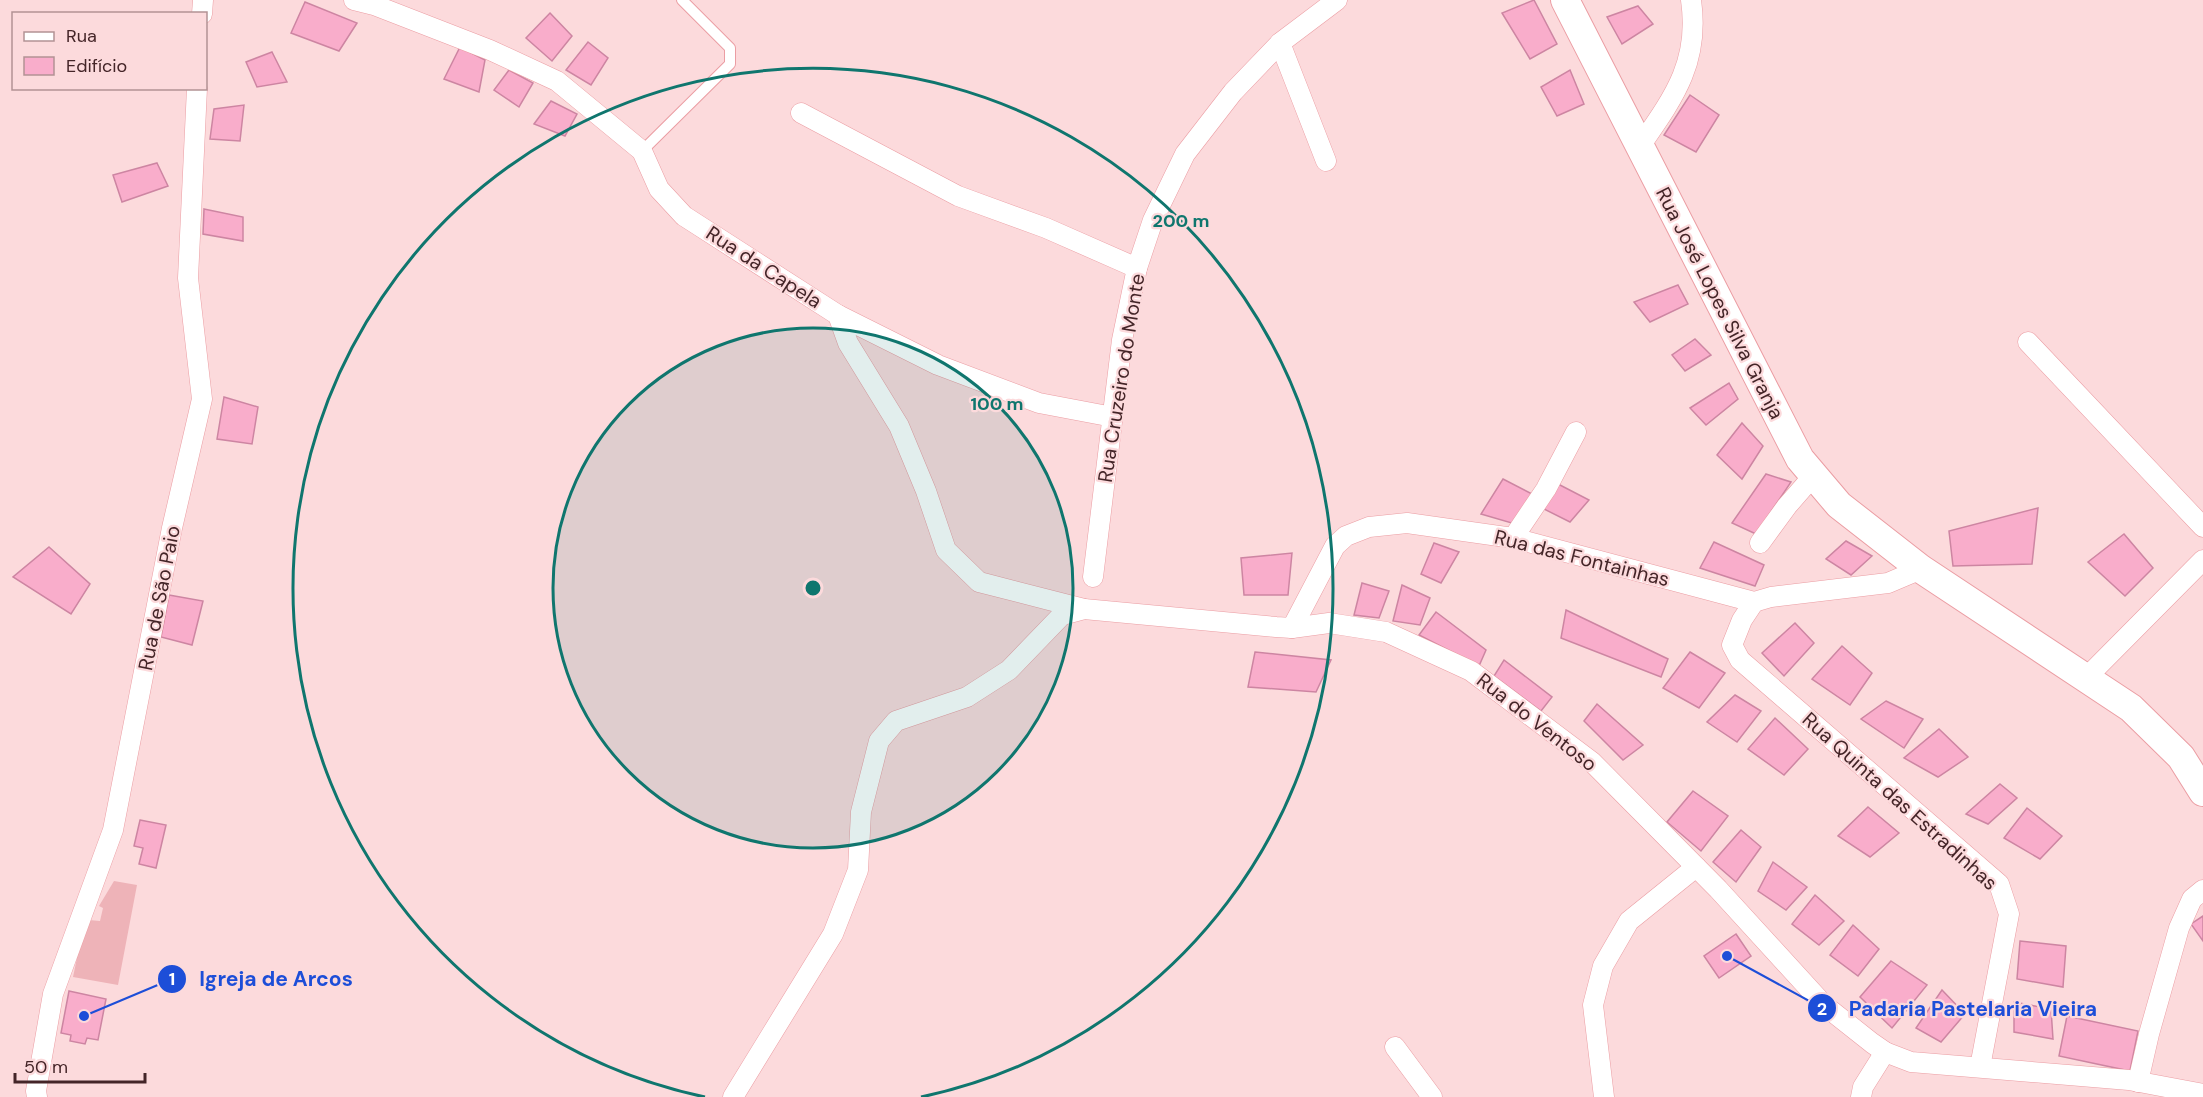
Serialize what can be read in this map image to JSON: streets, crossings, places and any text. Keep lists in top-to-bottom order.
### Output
{
  "streets": {
    "main road": ["Rua José Lopes Silva Granja"],
    "street": [
      "Rua da Capela",
      "Rua Cruzeiro do Monte",
      "Rua das Fontainhas",
      "Rua de São Paio",
      "Rua do Ventoso",
      "Rua Quinta das Estradinhas"
    ]
  },
  "crossings": [
    ["Rua da Capela", "Rua do Ventoso"],
    ["Rua José Lopes Silva Granja", "Rua das Fontainhas"],
    ["Rua das Fontainhas", "Rua do Ventoso"],
    ["Rua das Fontainhas", "Rua Quinta das Estradinhas"],
    ["Rua do Ventoso", "Rua Quinta das Estradinhas"]
  ],
  "places": ["Padaria Pastelaria Vieira", "Igreja de Arcos"],
  "legend": ["Rua", "Edifício"],
  "scale_bar": "50 m",
  "rings": ["200 m", "100 m"]
}
